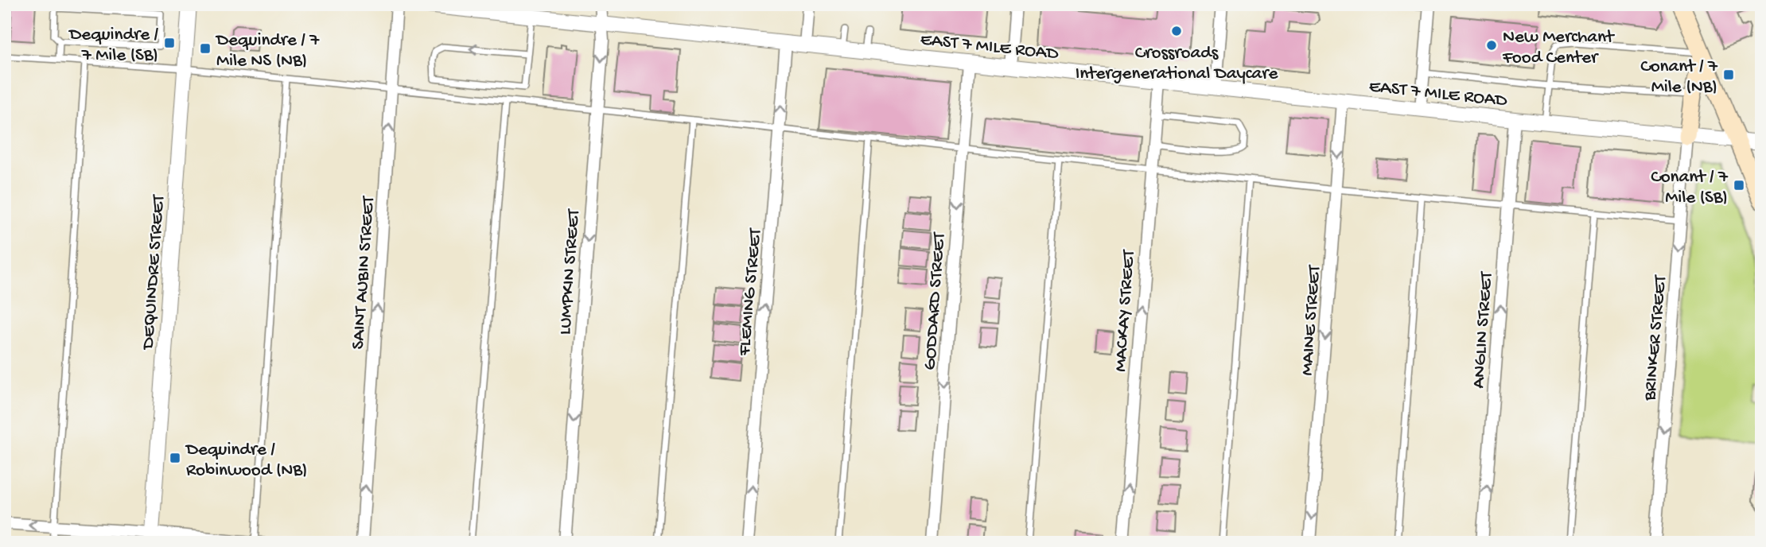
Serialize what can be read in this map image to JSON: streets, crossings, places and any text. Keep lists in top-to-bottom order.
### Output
{
  "streets": {
    "street": [
      "EAST 7 MILE ROAD",
      "DEQUINDRE STREET",
      "LUMPKIN STREET",
      "SAINT AUBIN STREET",
      "FLEMING STREET",
      "GODDARD STREET",
      "MACKAY STREET",
      "MAINE STREET",
      "ANGLIN STREET",
      "BRINKER STREET"
    ]
  },
  "crossings": [
    ["EAST 7 MILE ROAD", "LUMPKIN STREET"],
    ["EAST 7 MILE ROAD", "FLEMING STREET"],
    ["EAST 7 MILE ROAD", "GODDARD STREET"],
    ["EAST 7 MILE ROAD", "MACKAY STREET"],
    ["EAST 7 MILE ROAD", "MAINE STREET"],
    ["EAST 7 MILE ROAD", "ANGLIN STREET"],
    ["EAST 7 MILE ROAD", "BRINKER STREET"]
  ],
  "one_way": [
    "LUMPKIN STREET",
    "SAINT AUBIN STREET",
    "FLEMING STREET",
    "GODDARD STREET",
    "MACKAY STREET",
    "MAINE STREET",
    "ANGLIN STREET",
    "BRINKER STREET"
  ],
  "places": {
    "other": ["Crossroads Intergenerational Daycare", "New Merchant Food Center"],
    "transit": [
      "Dequindre / 7 Mile (SB)",
      "Dequindre / 7 Mile NS (NB)",
      "Conant / 7 Mile (NB)",
      "Conant / 7 Mile (SB)",
      "Dequindre / Robinwood (NB)"
    ]
  }
}
